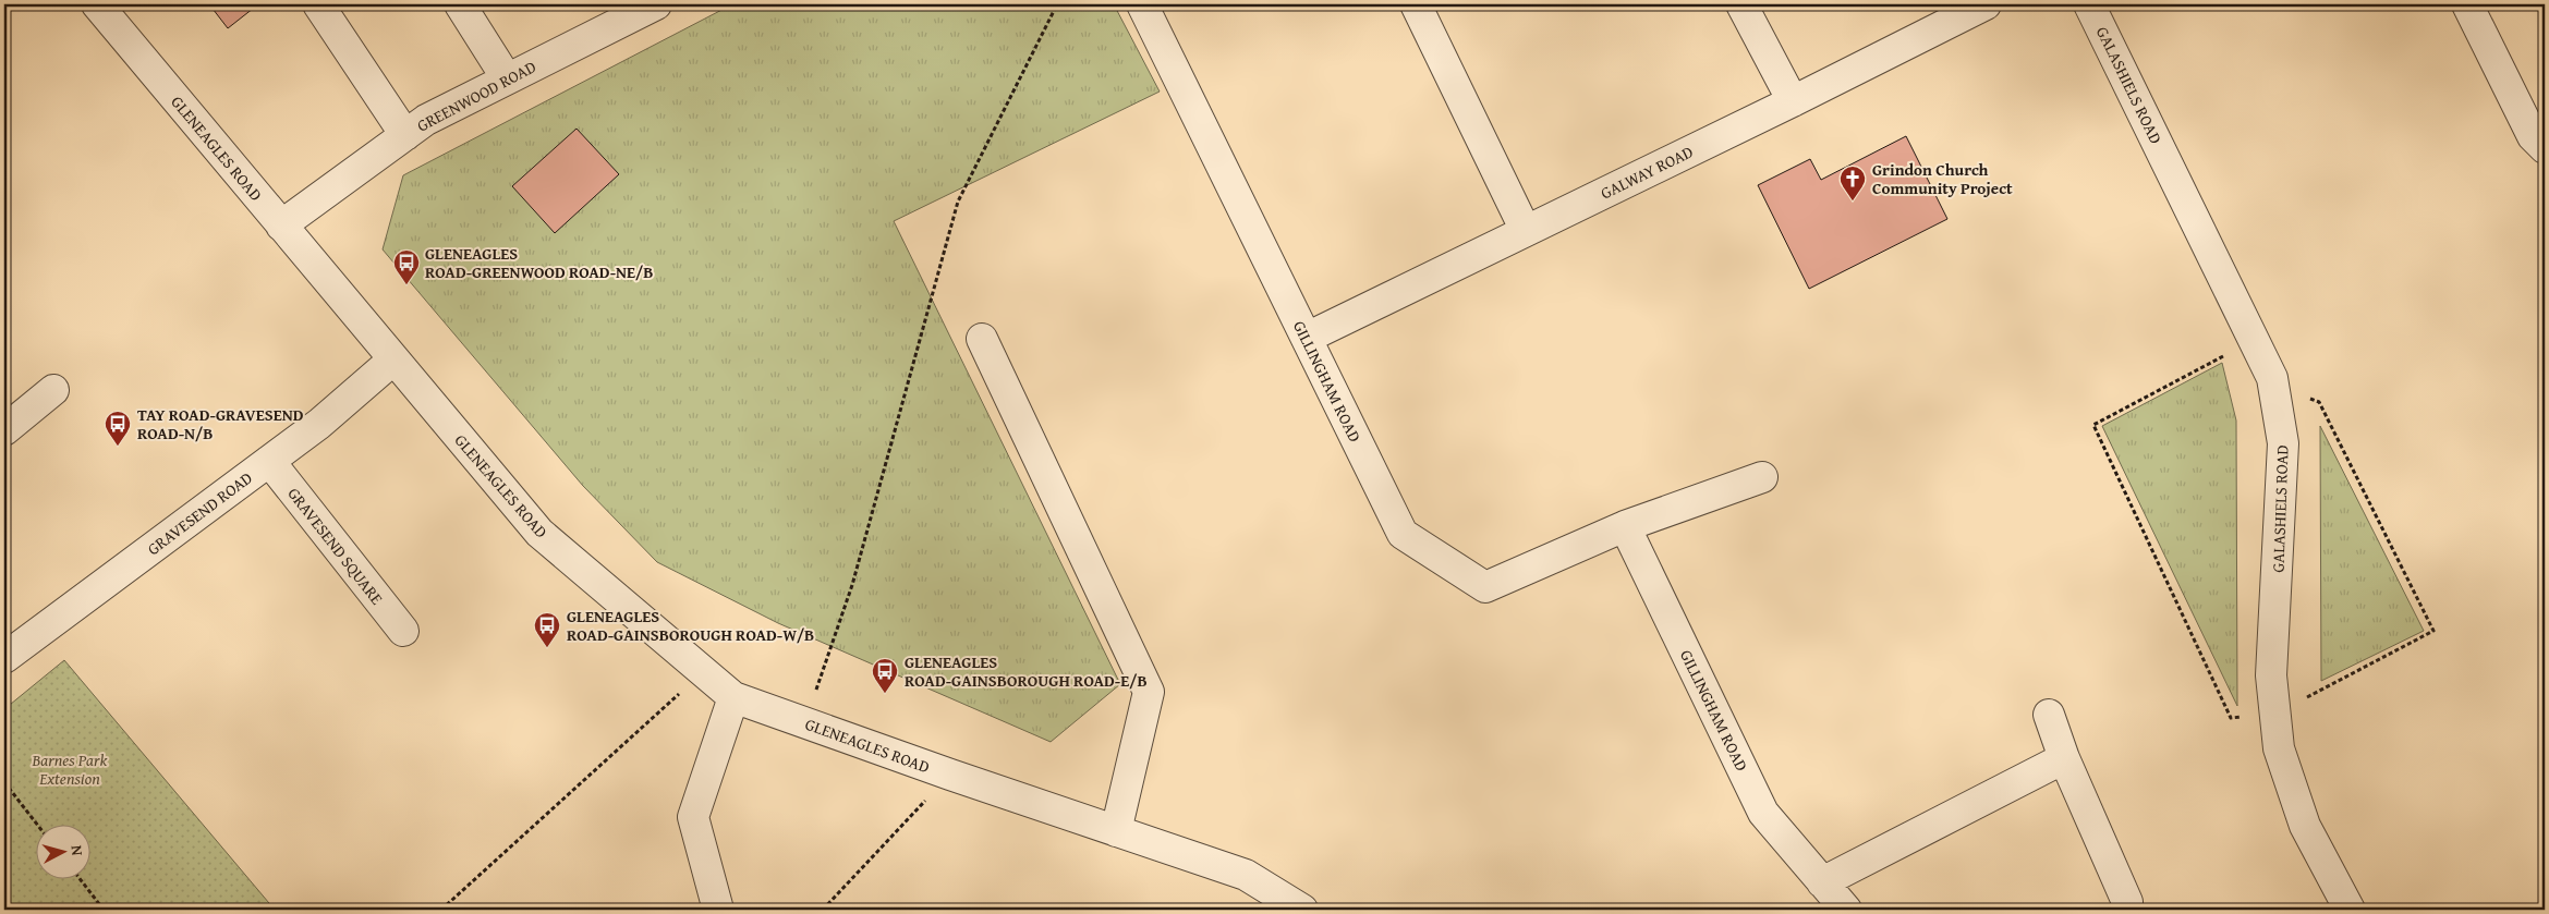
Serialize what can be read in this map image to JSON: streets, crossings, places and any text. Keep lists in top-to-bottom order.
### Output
{
  "streets": {
    "street": [
      "GALASHIELS ROAD",
      "GREENWOOD ROAD",
      "GLENEAGLES ROAD",
      "GALWAY ROAD",
      "GILLINGHAM ROAD",
      "GRAVESEND ROAD",
      "GRAVESEND SQUARE"
    ]
  },
  "crossings": [
    ["GREENWOOD ROAD", "GLENEAGLES ROAD"],
    ["GLENEAGLES ROAD", "GRAVESEND ROAD"],
    ["GALWAY ROAD", "GILLINGHAM ROAD"],
    ["GRAVESEND ROAD", "GRAVESEND SQUARE"]
  ],
  "parks": ["Barnes Park Extension"],
  "places": {
    "church": ["Grindon Church Community Project"],
    "bus stop": [
      "GLENEAGLES ROAD-GREENWOOD ROAD-NE/B",
      "TAY ROAD-GRAVESEND ROAD-N/B",
      "GLENEAGLES ROAD-GAINSBOROUGH ROAD-W/B",
      "GLENEAGLES ROAD-GAINSBOROUGH ROAD-E/B"
    ]
  },
  "north": "right"
}
